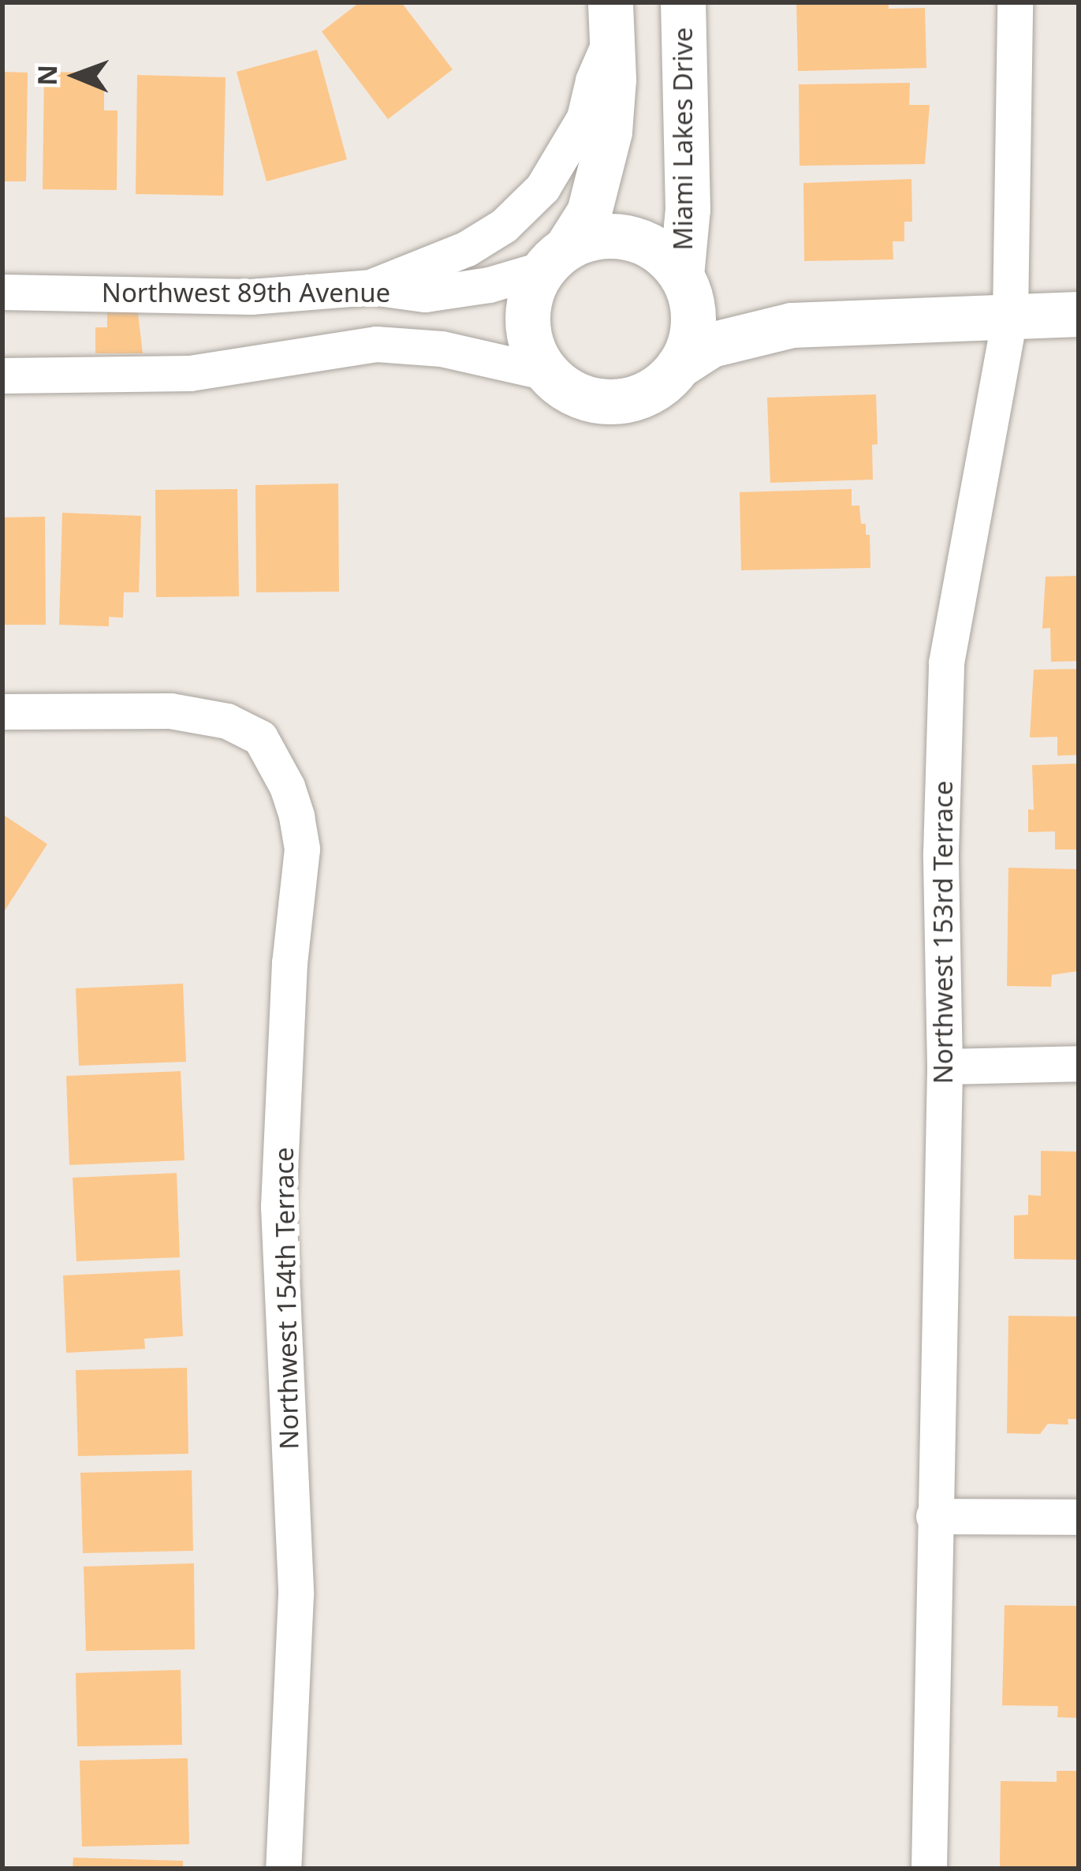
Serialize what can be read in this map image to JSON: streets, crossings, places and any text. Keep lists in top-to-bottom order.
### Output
{
  "streets": {
    "street": [
      "Miami Lakes Drive",
      "Northwest 89th Avenue",
      "Northwest 153rd Terrace",
      "Northwest 154th Terrace"
    ]
  },
  "crossings": [
    ["Miami Lakes Drive", "Northwest 89th Avenue"]
  ],
  "north": "left"
}
